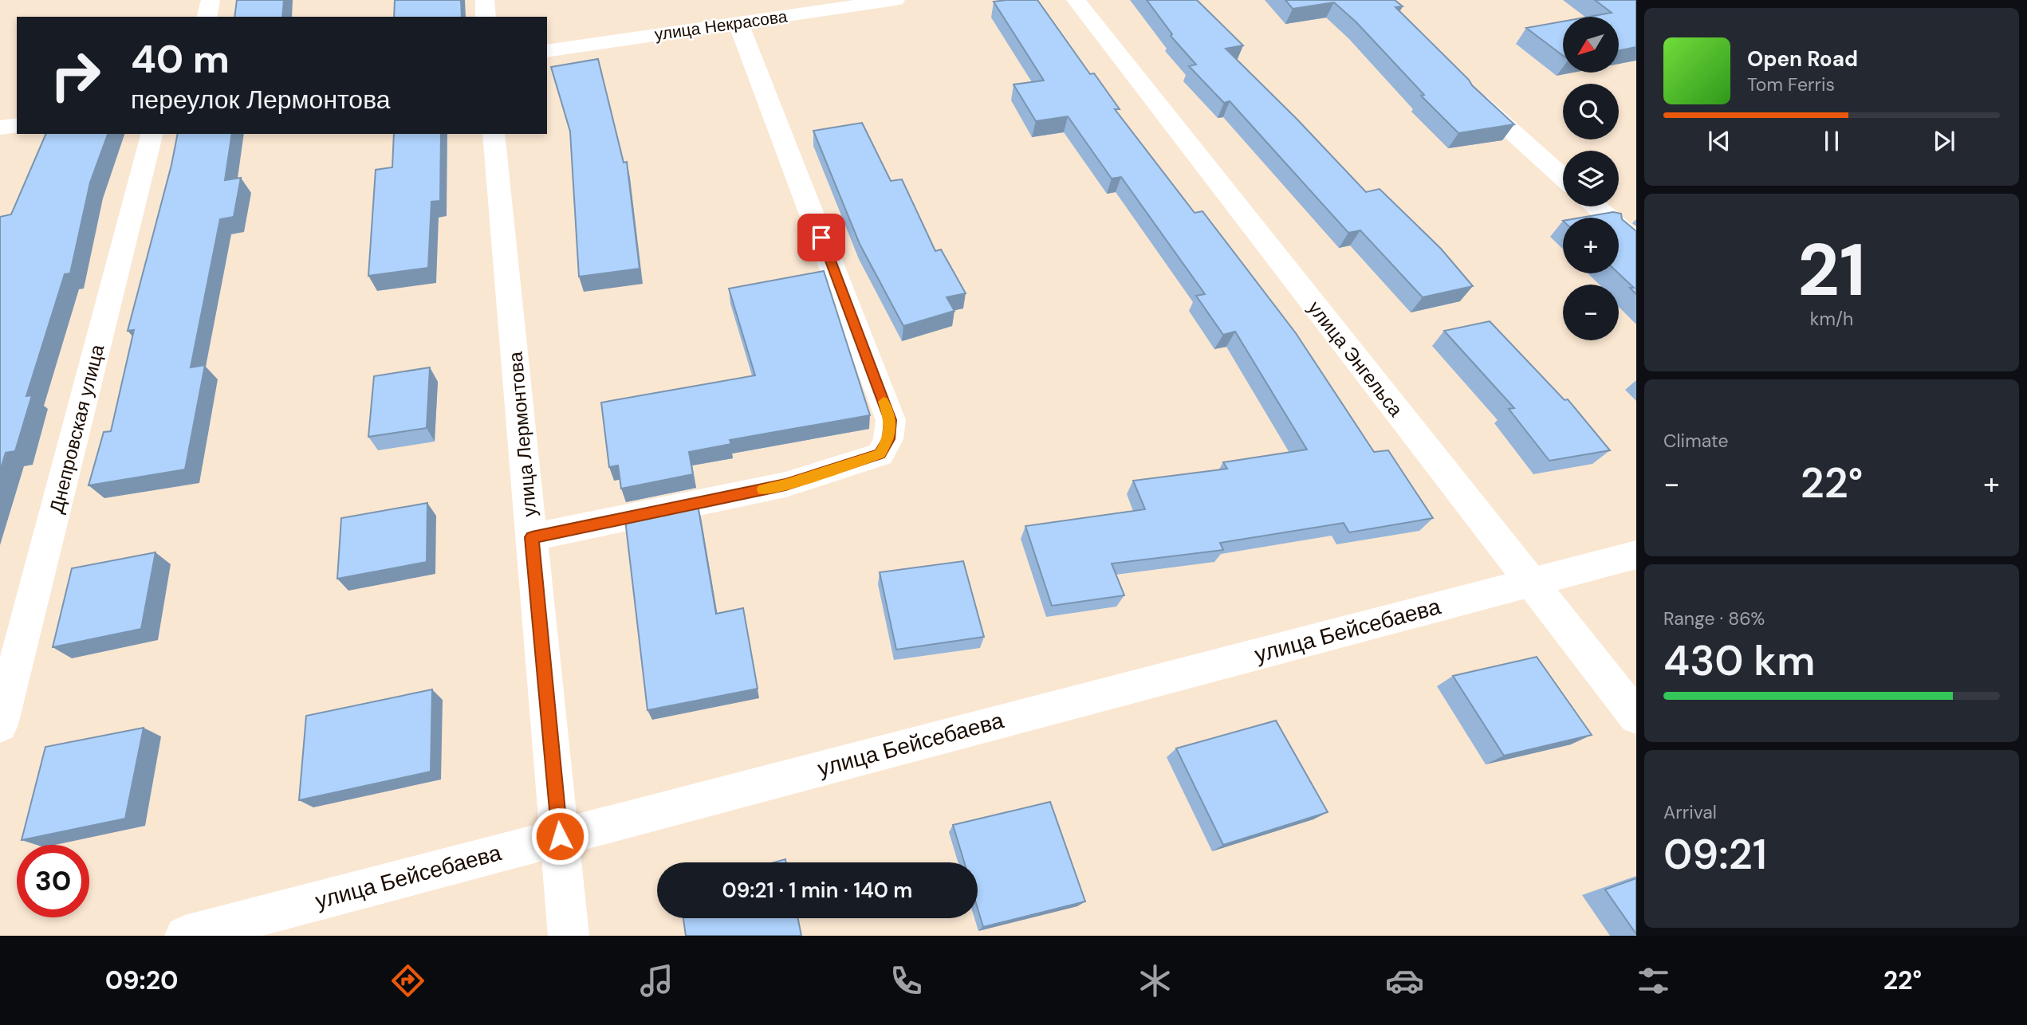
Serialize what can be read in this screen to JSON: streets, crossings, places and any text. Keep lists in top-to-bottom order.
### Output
{
  "streets": {
    "street": [
      "улица Некрасова",
      "улица Энгельса",
      "Днепровская улица",
      "улица Лермонтова",
      "улица Бейсебаева"
    ]
  },
  "crossings": [
    ["улица Энгельса", "улица Бейсебаева"],
    ["улица Лермонтова", "улица Бейсебаева"]
  ],
  "north": "bottom left",
  "page": {
    "map_buttons": ["+", "−"],
    "turn": ["40 m", "переулок Лермонтова"],
    "song": ["Open Road", "Tom Ferris"],
    "tile": [
      ["21", "km/h"],
      "Climate",
      ["Range · 86%", "430 km"],
      ["Arrival", "09:21"]
    ],
    "heat": ["−", "22°", "+"],
    "limit": "30",
    "trip": "09:21 · 1 min · 140 m",
    "tabs": ["09:20", "22°"]
  }
}
